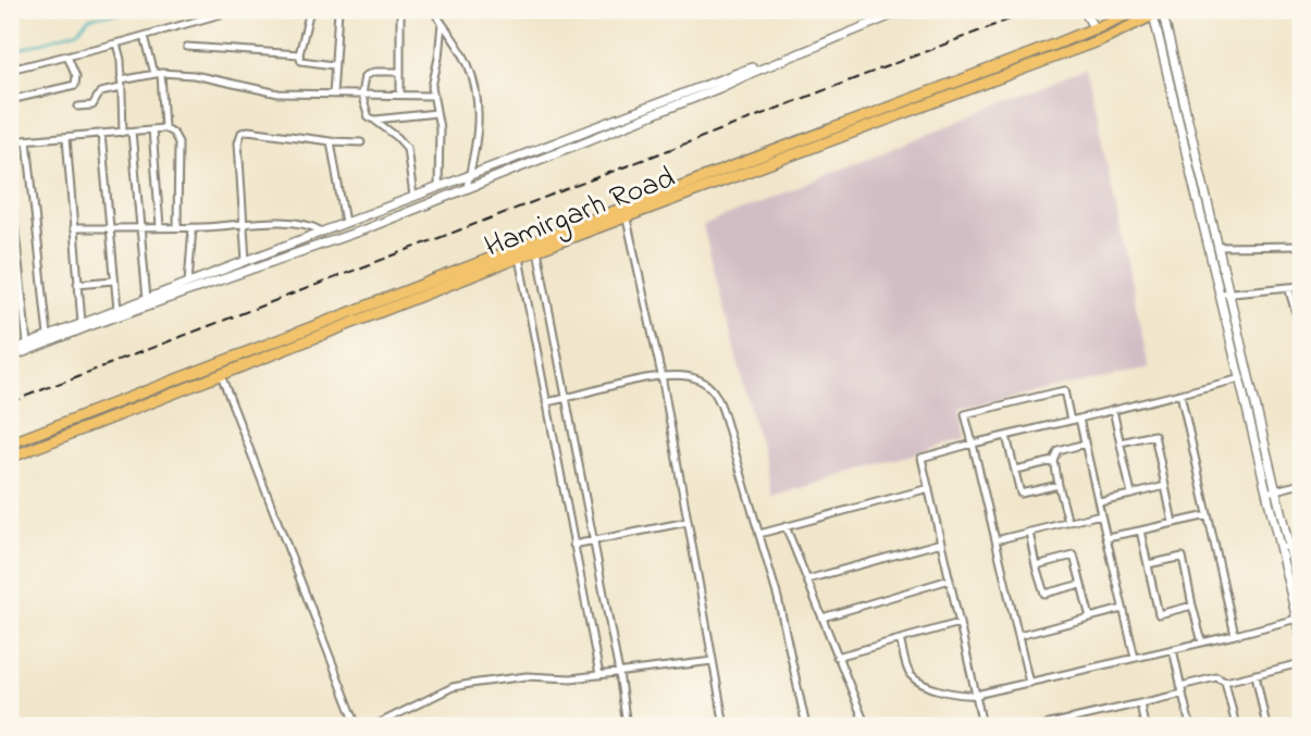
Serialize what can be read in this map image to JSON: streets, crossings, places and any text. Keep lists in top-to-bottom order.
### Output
{
  "streets": {
    "main road": ["Hamirgarh Road"]
  }
}
